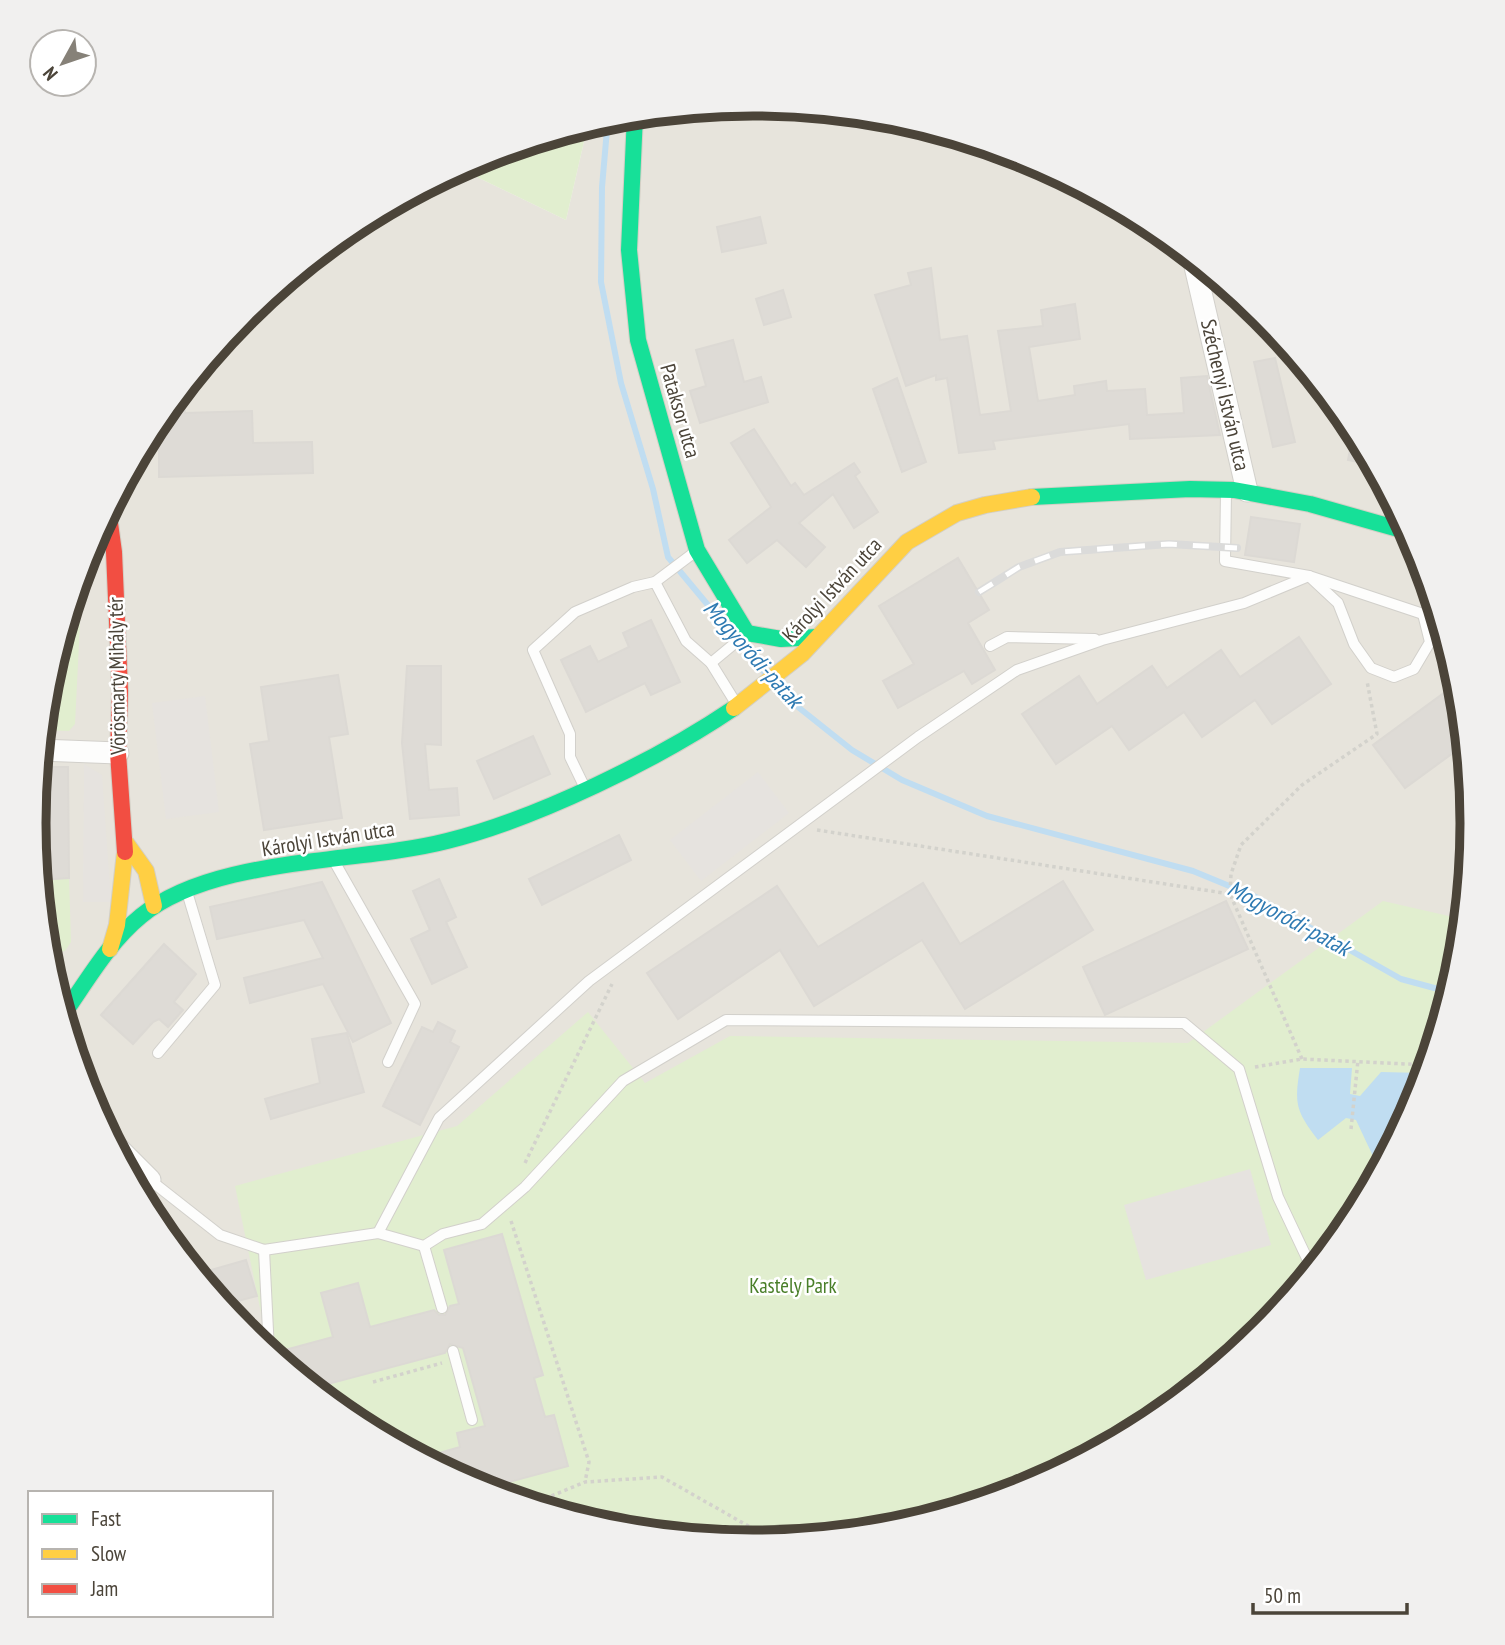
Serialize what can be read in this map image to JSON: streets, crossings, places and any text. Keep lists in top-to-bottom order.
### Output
{
  "streets": {
    "main road": ["Pataksor utca", "Károlyi István utca", "Vörösmarty Mihály tér"],
    "street": ["Széchenyi István utca"]
  },
  "crossings": [
    ["Széchenyi István utca", "Károlyi István utca"],
    ["Károlyi István utca", "Vörösmarty Mihály tér"]
  ],
  "water": ["Mogyoródi-patak"],
  "parks": ["Kastély Park"],
  "legend": ["Fast", "Slow", "Jam"],
  "scale_bar": "50 m",
  "north": "bottom left"
}
